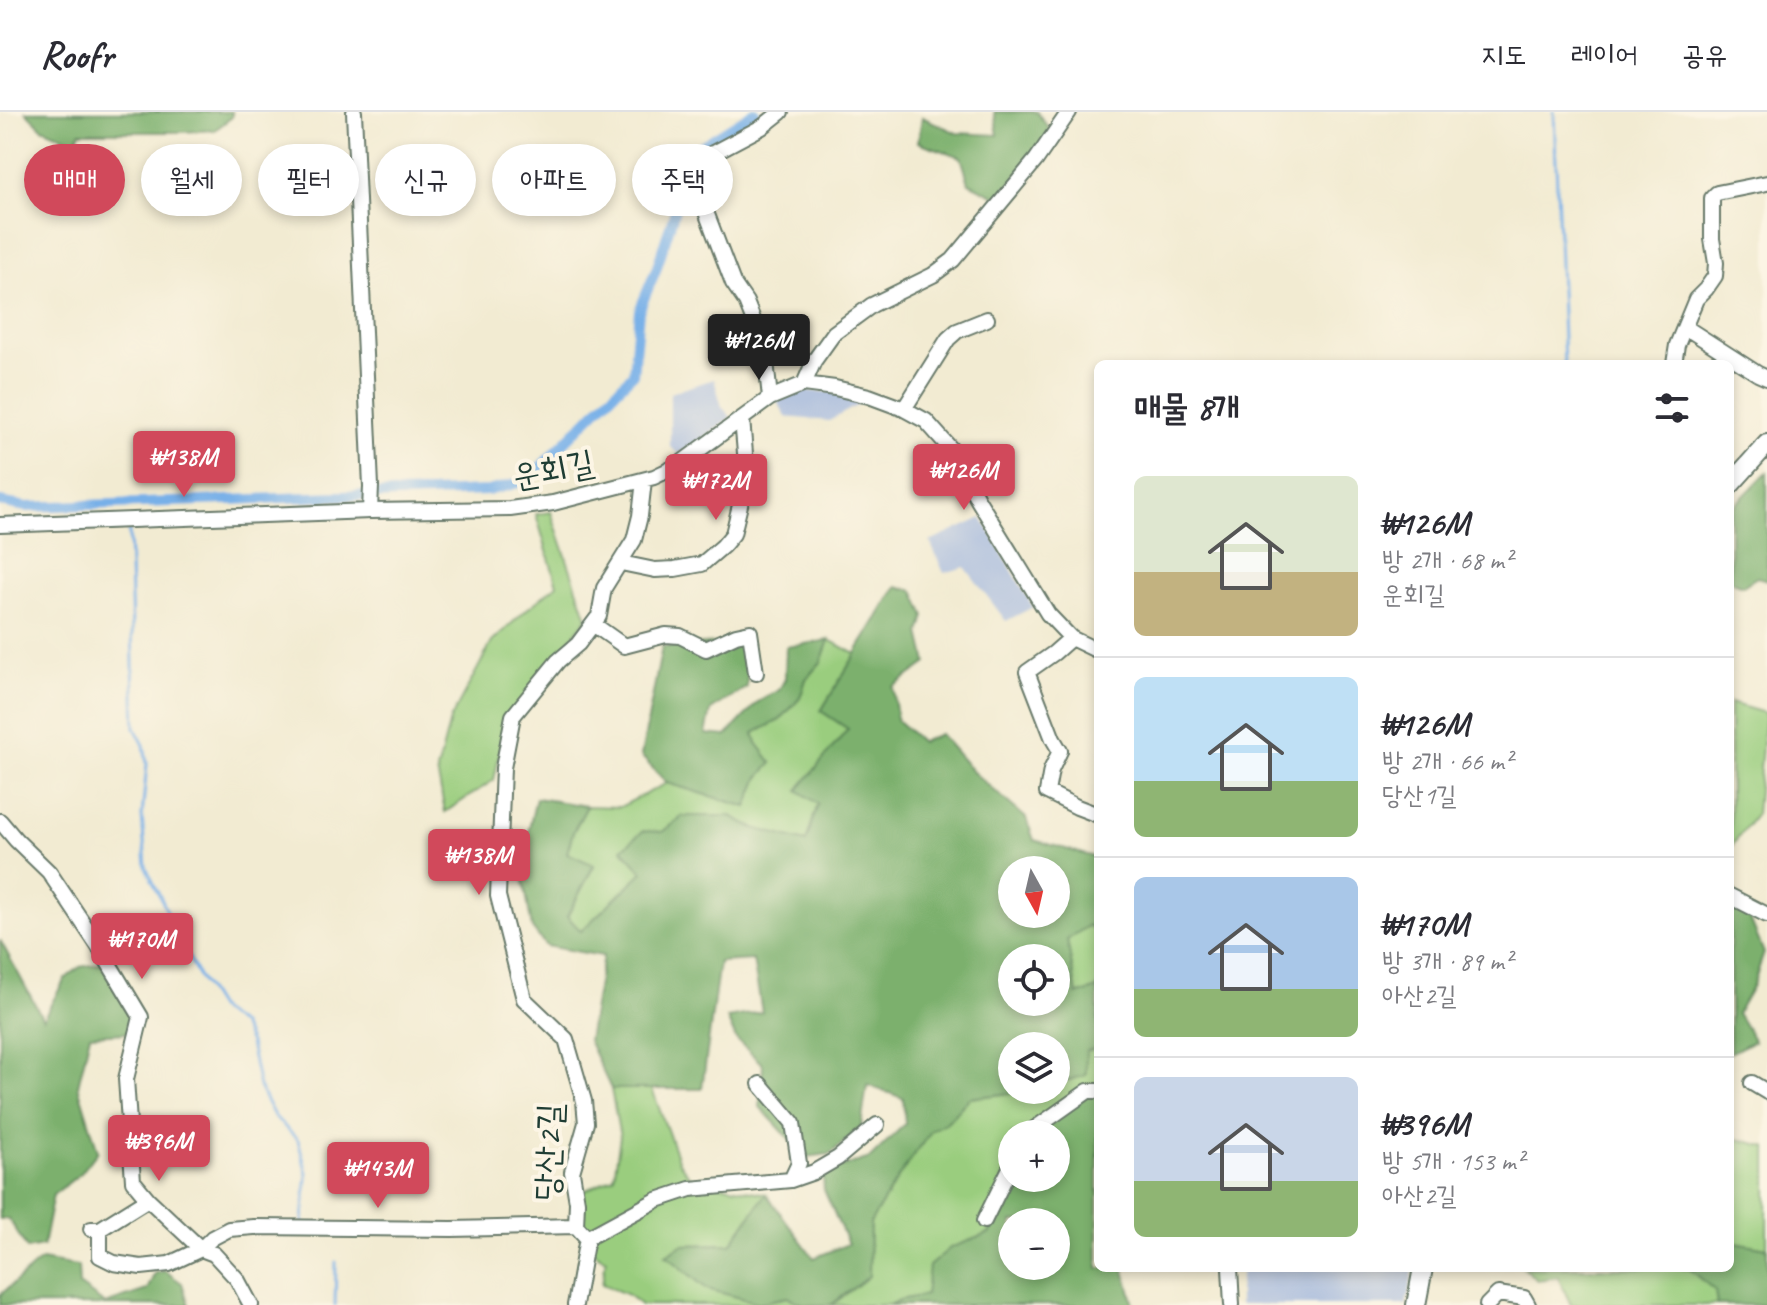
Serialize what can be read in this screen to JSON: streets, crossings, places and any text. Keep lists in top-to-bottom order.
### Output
{
  "streets": {
    "street": ["운회길", "당산2길"]
  },
  "crossings": [
    ["운회길", "당산2길"]
  ],
  "north": "bottom",
  "page": {
    "header": "Roofr",
    "nav": ["지도", "레이어", "공유"],
    "chip": [
      "매매",
      "월세",
      "필터",
      "신규",
      "아파트",
      "주택"
    ],
    "price": [
      "₩126M",
      "₩138M",
      "₩126M",
      "₩172M",
      "₩138M",
      "₩170M",
      "₩396M",
      "₩143M"
    ],
    "heading": "매물 8개",
    "list": [
      {
        "name": "₩126M",
        "note": "방 2개 · 68 m² · 운회길"
      },
      {
        "name": "₩126M",
        "note": "방 2개 · 66 m² · 당산1길"
      },
      {
        "name": "₩170M",
        "note": "방 3개 · 89 m² · 아산2길"
      },
      {
        "name": "₩396M",
        "note": "방 5개 · 153 m² · 아산2길"
      }
    ],
    "map_buttons": ["+", "−"]
  }
}
